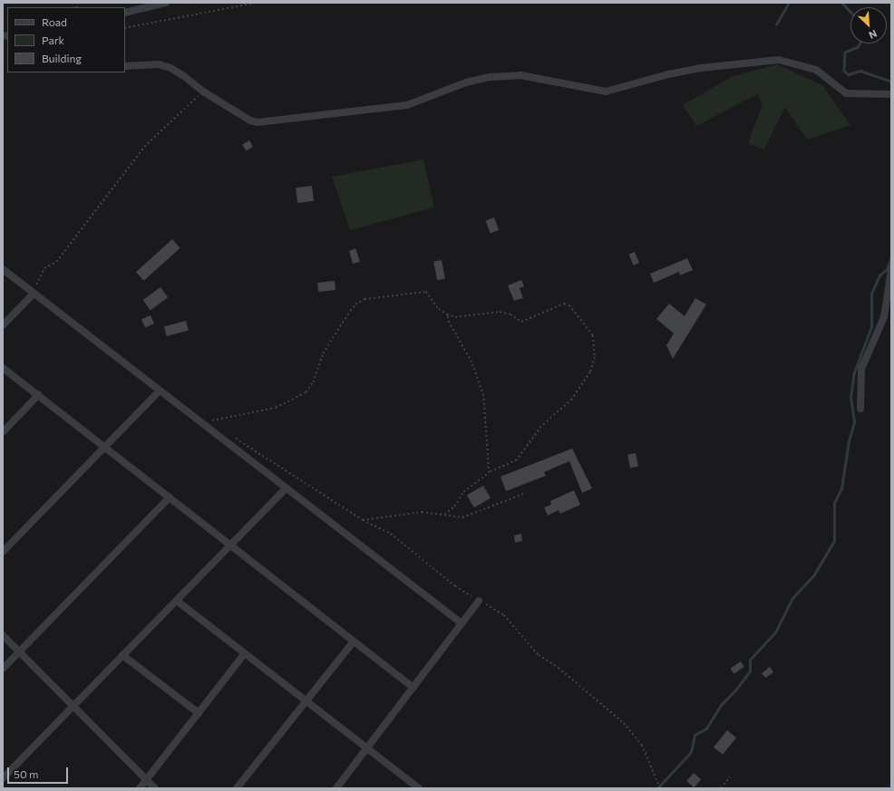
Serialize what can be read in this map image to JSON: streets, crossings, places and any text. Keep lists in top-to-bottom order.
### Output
{
  "legend": ["Road", "Park", "Building"],
  "scale_bar": "50 m",
  "north": "bottom right"
}
